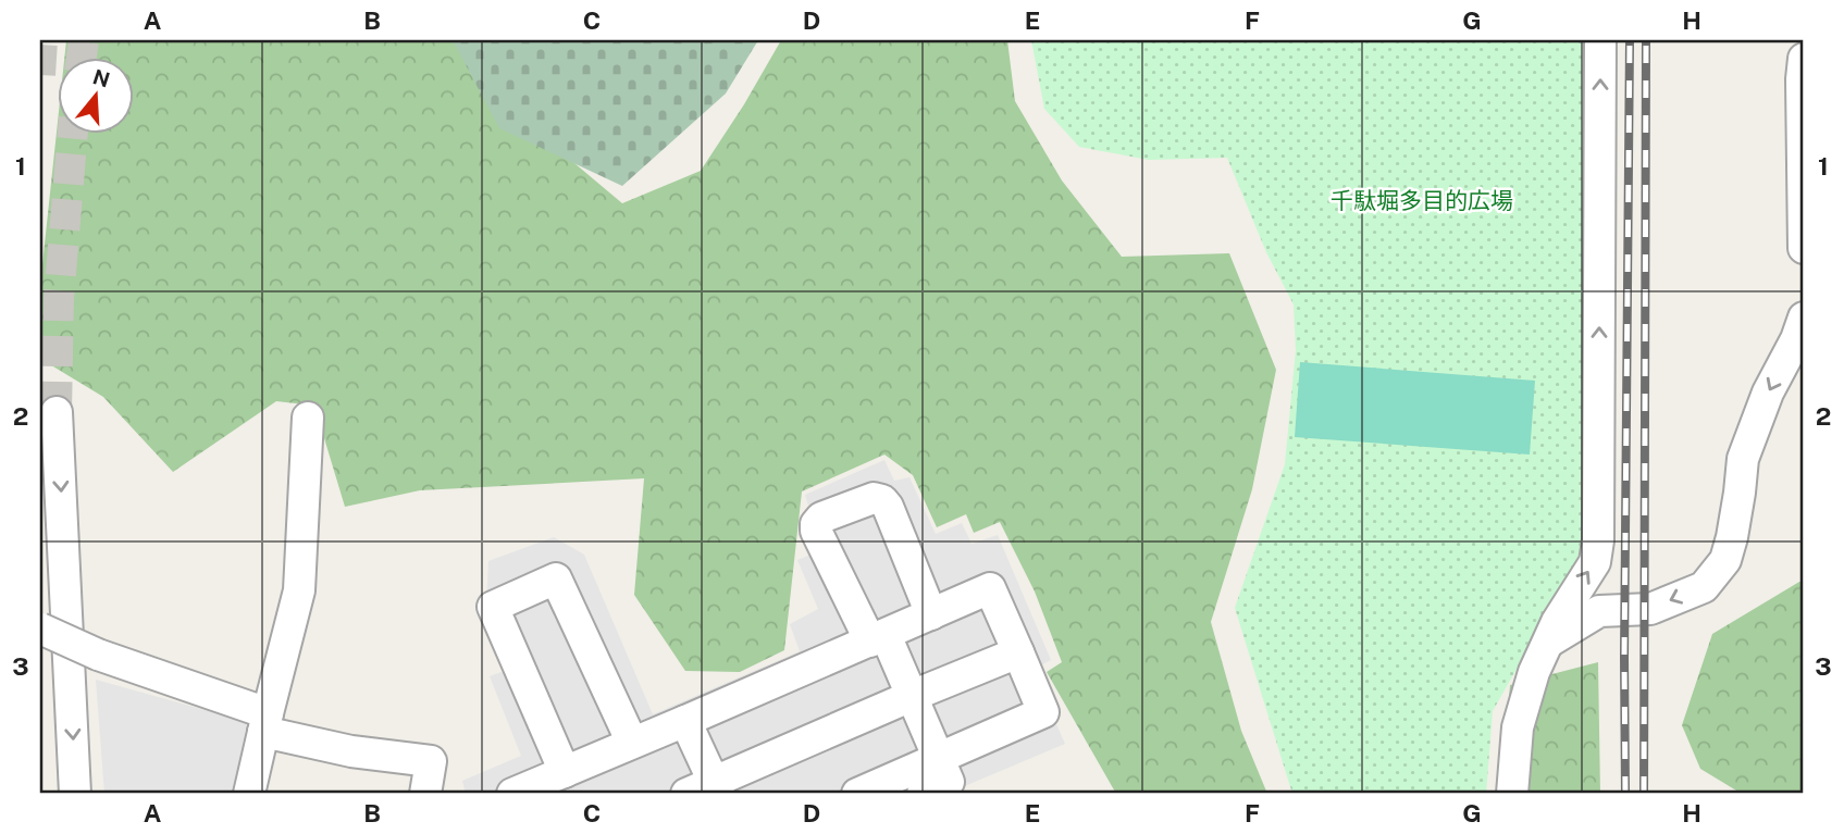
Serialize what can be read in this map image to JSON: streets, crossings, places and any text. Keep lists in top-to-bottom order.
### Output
{
  "parks": ["千駄堀多目的広場"],
  "north": "top",
  "grid": {
    "columns": [
      "A",
      "B",
      "C",
      "D",
      "E",
      "F",
      "G",
      "H"
    ],
    "rows": ["1", "2", "3"]
  }
}
